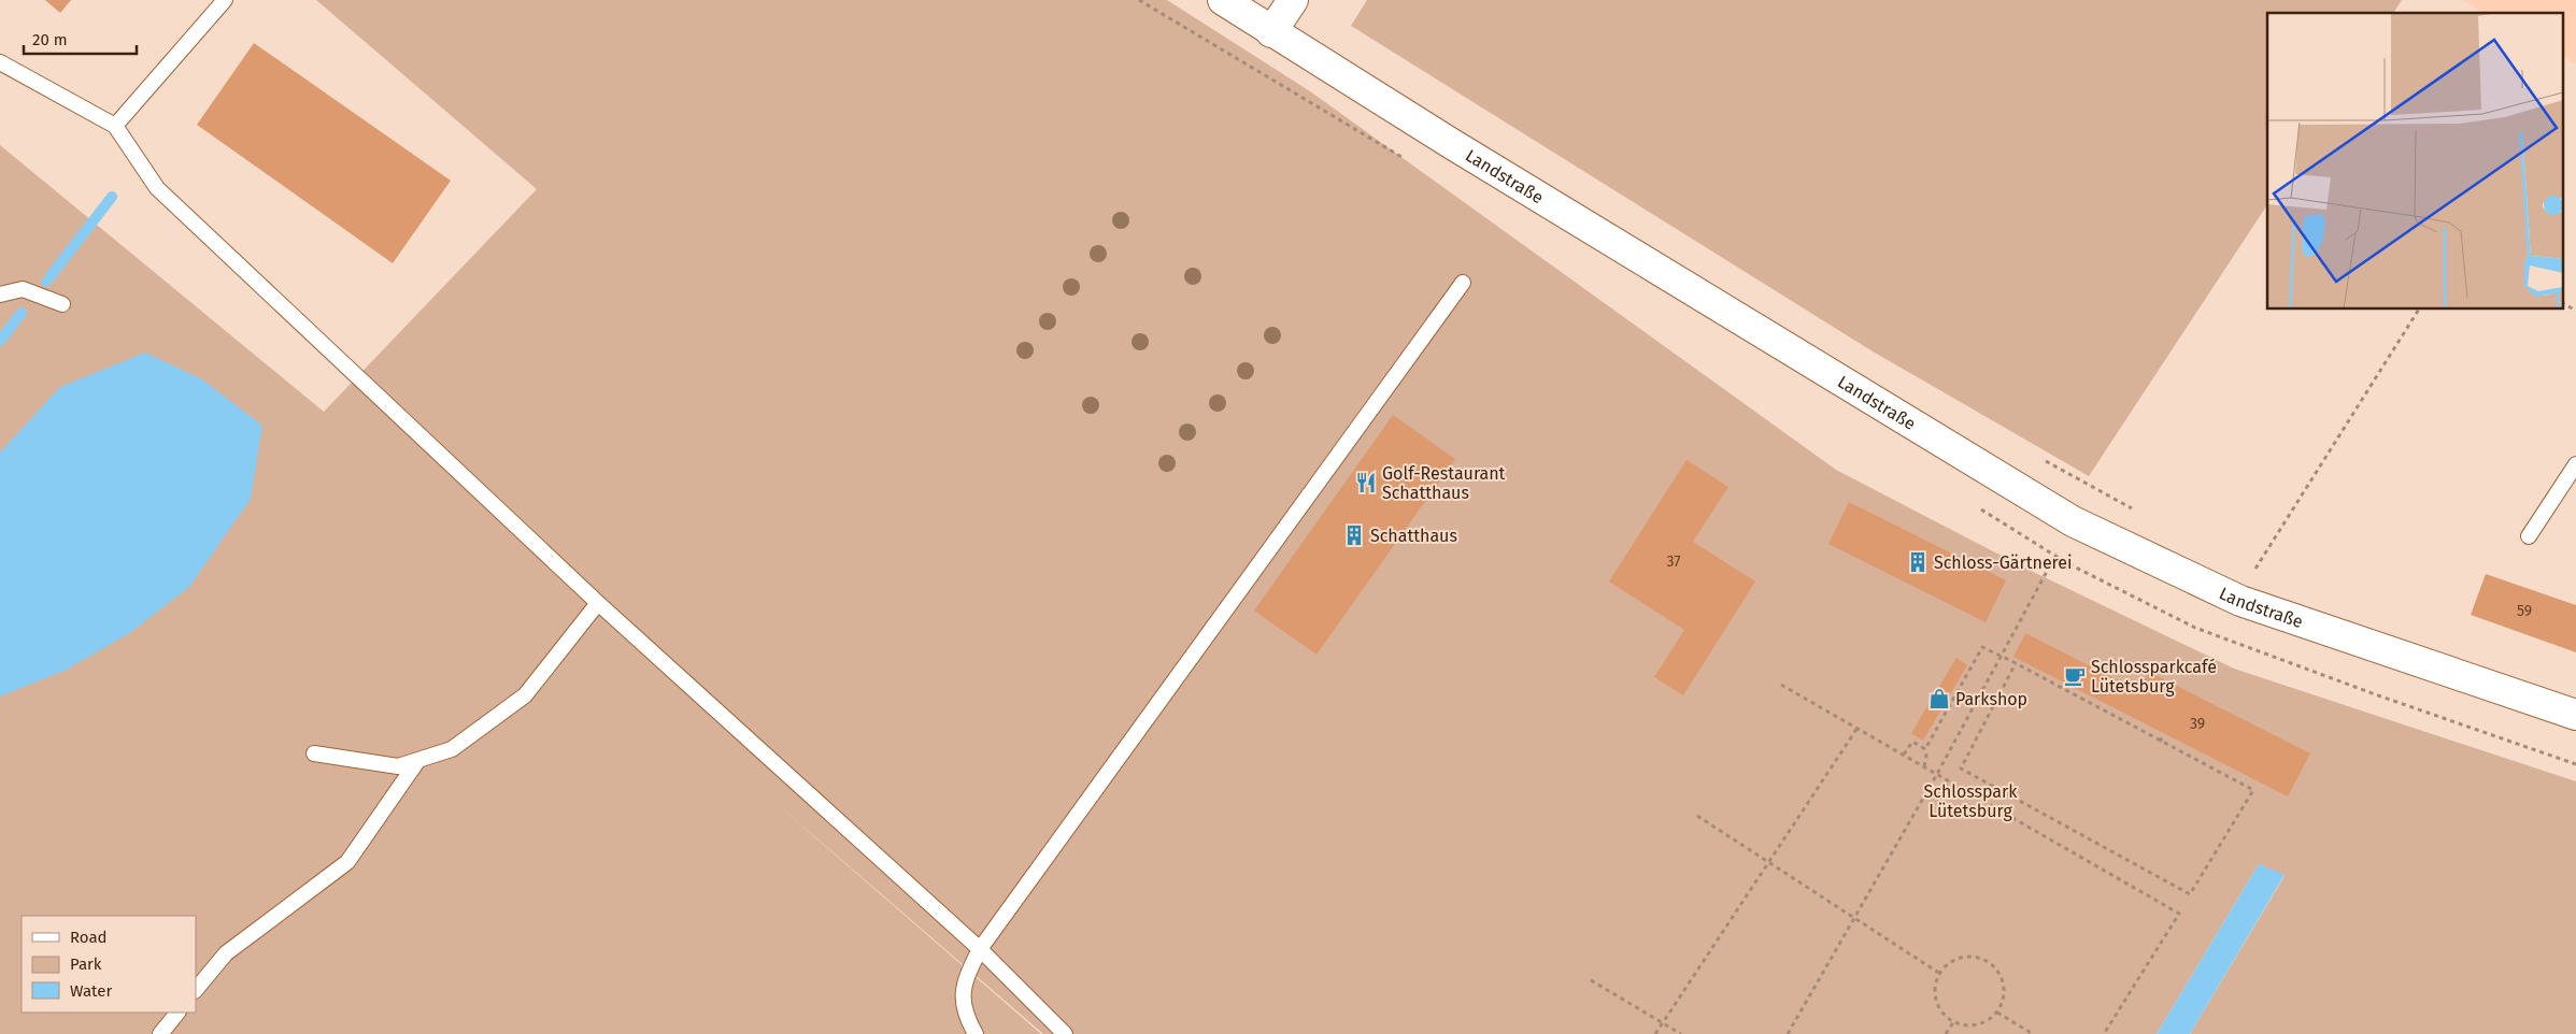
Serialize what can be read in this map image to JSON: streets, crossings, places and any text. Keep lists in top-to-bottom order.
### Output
{
  "streets": {
    "street": ["Landstraße"]
  },
  "parks": ["Schlosspark Lütetsburg"],
  "places": {
    "restaurant": ["Golf-Restaurant Schatthaus"],
    "building": ["Schatthaus", "Schloss-Gärtnerei"],
    "cafe": ["Schlossparkcafé Lütetsburg"],
    "shop": ["Parkshop"]
  },
  "house_numbers": ["37", "59", "39"],
  "legend": ["Road", "Park", "Water"],
  "scale_bar": "20 m"
}
